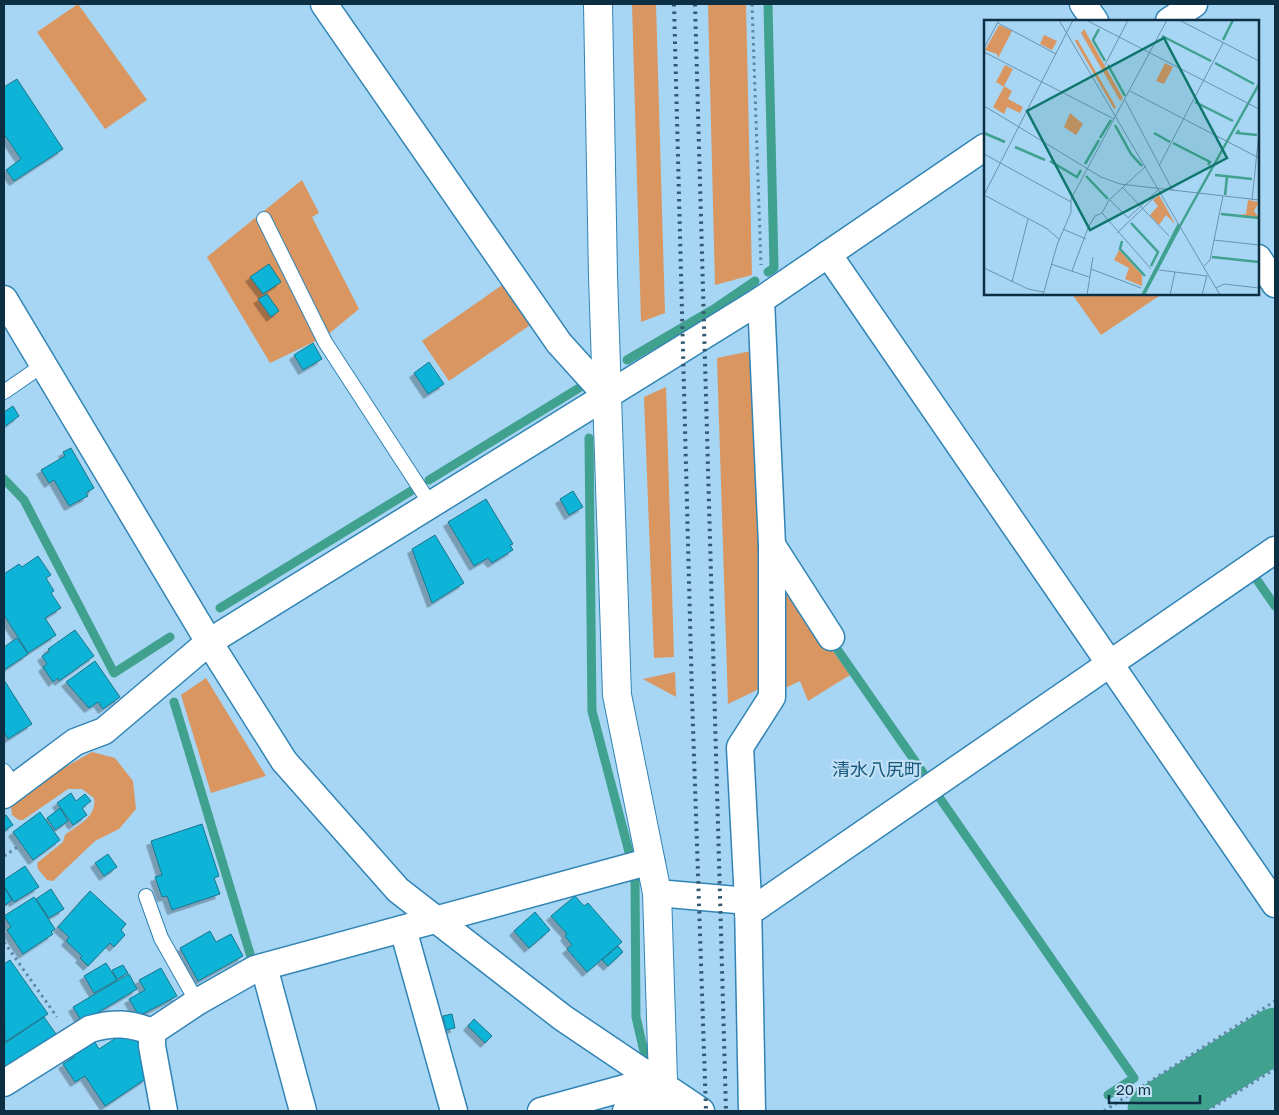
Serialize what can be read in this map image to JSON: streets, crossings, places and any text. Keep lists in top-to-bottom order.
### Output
{
  "districts": ["清水八尻町"],
  "scale_bar": "20 m"
}
